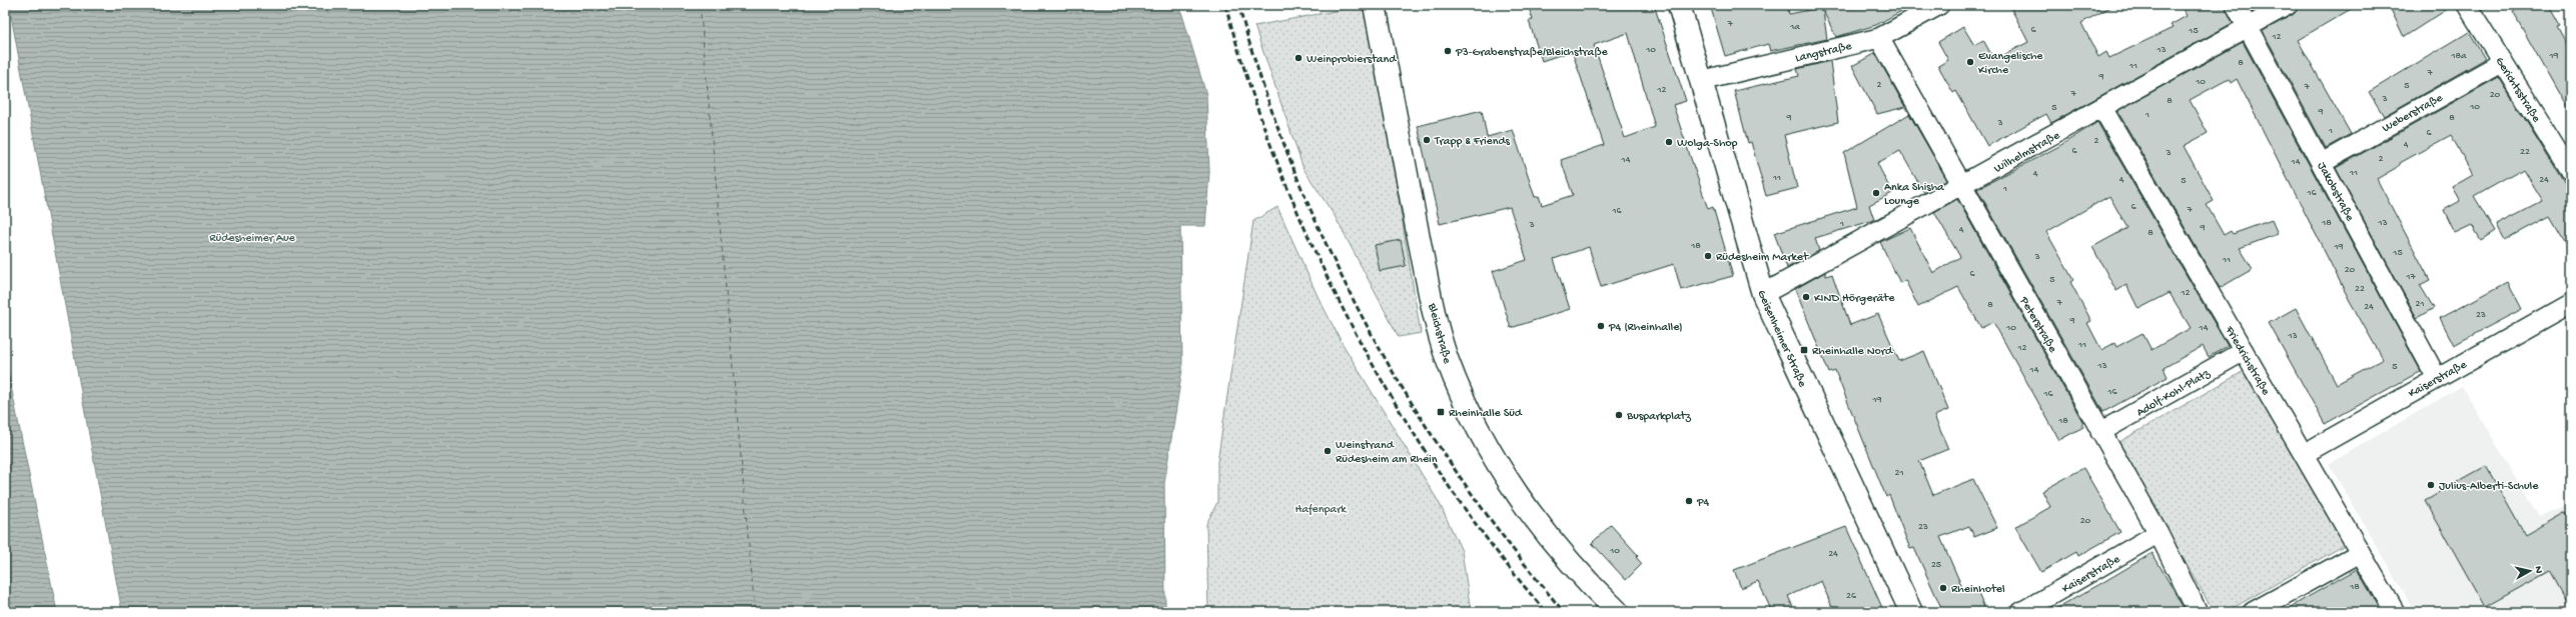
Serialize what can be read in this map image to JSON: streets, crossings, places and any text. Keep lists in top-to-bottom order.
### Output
{
  "streets": {
    "main road": ["Bleichstraße", "Geisenheimer Straße"],
    "street": [
      "Langstraße",
      "Gerichtsstraße",
      "Weberstraße",
      "Wilhelmstraße",
      "Jakobstraße",
      "Peterstraße",
      "Friedrichstraße",
      "Kaiserstraße",
      "Adolf-Kohl-Platz"
    ]
  },
  "crossings": [
    ["Langstraße", "Peterstraße"],
    ["Langstraße", "Geisenheimer Straße"],
    ["Gerichtsstraße", "Weberstraße"],
    ["Weberstraße", "Jakobstraße"],
    ["Wilhelmstraße", "Jakobstraße"],
    ["Wilhelmstraße", "Peterstraße"],
    ["Wilhelmstraße", "Geisenheimer Straße"],
    ["Wilhelmstraße", "Friedrichstraße"],
    ["Jakobstraße", "Kaiserstraße"],
    ["Peterstraße", "Kaiserstraße"],
    ["Peterstraße", "Adolf-Kohl-Platz"],
    ["Friedrichstraße", "Kaiserstraße"],
    ["Friedrichstraße", "Adolf-Kohl-Platz"]
  ],
  "parks": ["Rüdesheimer Aue", "Hafenpark"],
  "places": {
    "other": [
      "P3-Grabenstraße/Bleichstraße",
      "Weinprobierstand",
      "Evangelische Kirche",
      "Trapp & Friends",
      "Wolga-Shop",
      "Anka Shisha Lounge",
      "Rüdesheim Market",
      "KIND Hörgeräte",
      "P4 (Rheinhalle)",
      "Busparkplatz",
      "Weinstrand Rüdesheim am Rhein",
      "Julius-Alberti-Schule",
      "P4",
      "Rheinhotel"
    ],
    "transit": ["Rheinhalle Nord", "Rheinhalle Süd"]
  },
  "house_numbers": [
    "7",
    "1a",
    "6",
    "15",
    "12",
    "10",
    "13",
    "18a",
    "19",
    "8",
    "11",
    "7",
    "9",
    "10",
    "2",
    "5",
    "7",
    "12",
    "7",
    "20",
    "3",
    "8",
    "10",
    "5",
    "9",
    "1",
    "9",
    "8",
    "3",
    "1",
    "6",
    "2",
    "4",
    "6",
    "22",
    "3",
    "2",
    "14",
    "14",
    "11",
    "4",
    "11",
    "4",
    "24",
    "5",
    "1",
    "16",
    "6",
    "7",
    "16",
    "18",
    "13",
    "1",
    "3",
    "9",
    "4",
    "8",
    "18",
    "19",
    "15",
    "3",
    "11",
    "20",
    "6",
    "17",
    "5",
    "22",
    "12",
    "7",
    "21",
    "8",
    "24",
    "23",
    "9",
    "10",
    "14",
    "13",
    "11",
    "12",
    "13",
    "5",
    "14",
    "16",
    "16",
    "19",
    "18",
    "21",
    "20",
    "23",
    "10",
    "24",
    "25",
    "18",
    "26"
  ],
  "north": "right"
}
